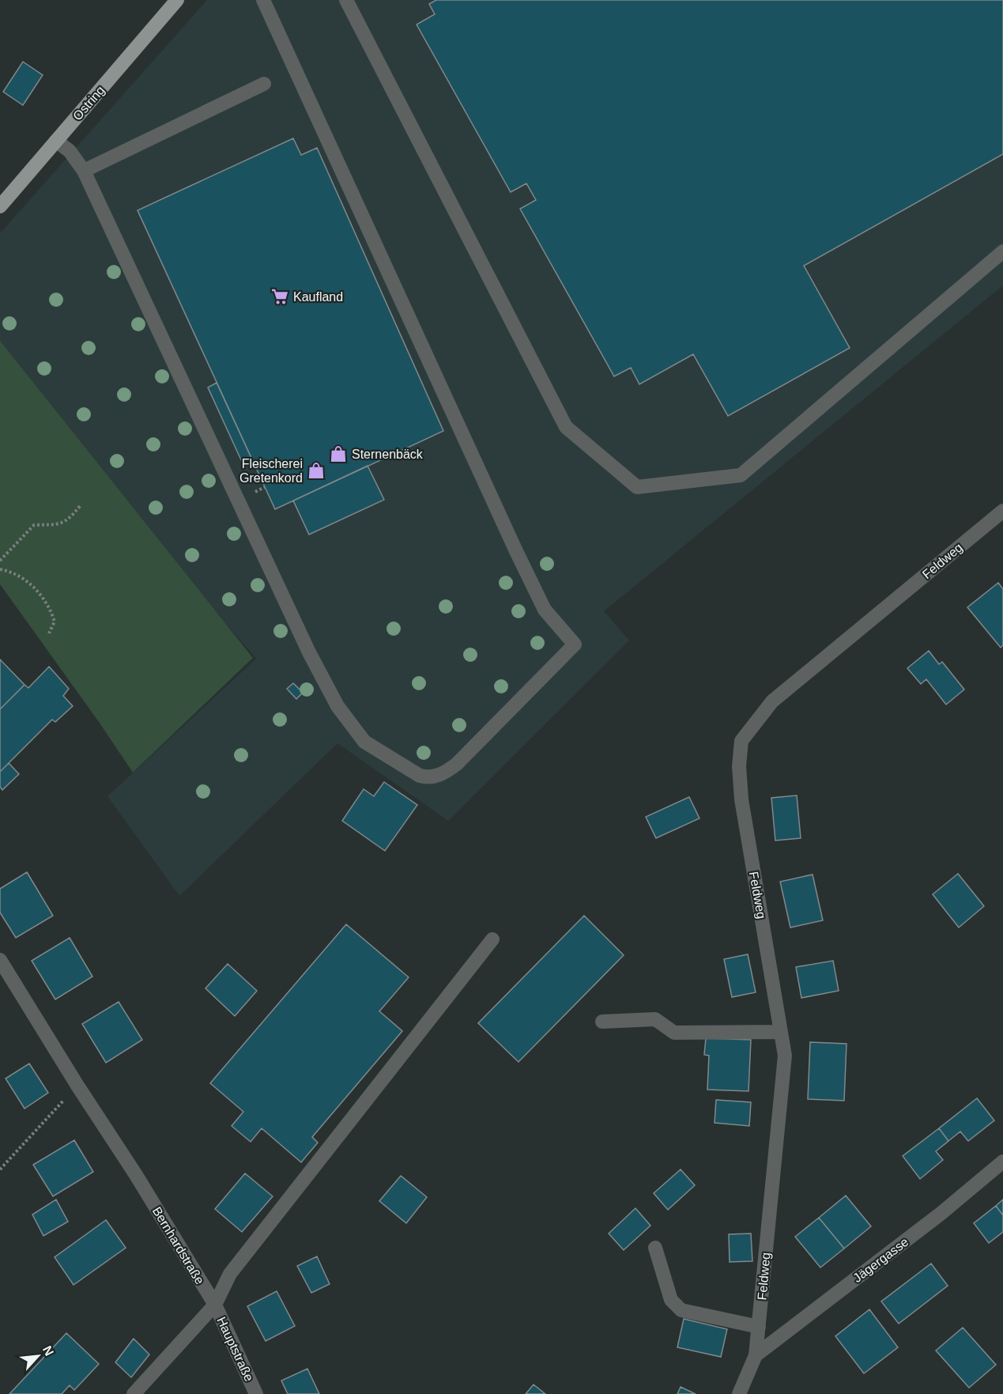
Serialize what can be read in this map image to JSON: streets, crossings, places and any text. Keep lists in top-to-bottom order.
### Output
{
  "streets": {
    "main road": ["Ostring"],
    "street": [
      "Feldweg",
      "Bernhardstraße",
      "Jägergasse",
      "Hauptstraße"
    ]
  },
  "crossings": [
    ["Feldweg", "Jägergasse"],
    ["Bernhardstraße", "Hauptstraße"]
  ],
  "places": {
    "supermarket": ["Kaufland"],
    "shop": ["Sternenbäck", "Fleischerei Gretenkord"]
  },
  "north": "top right"
}
